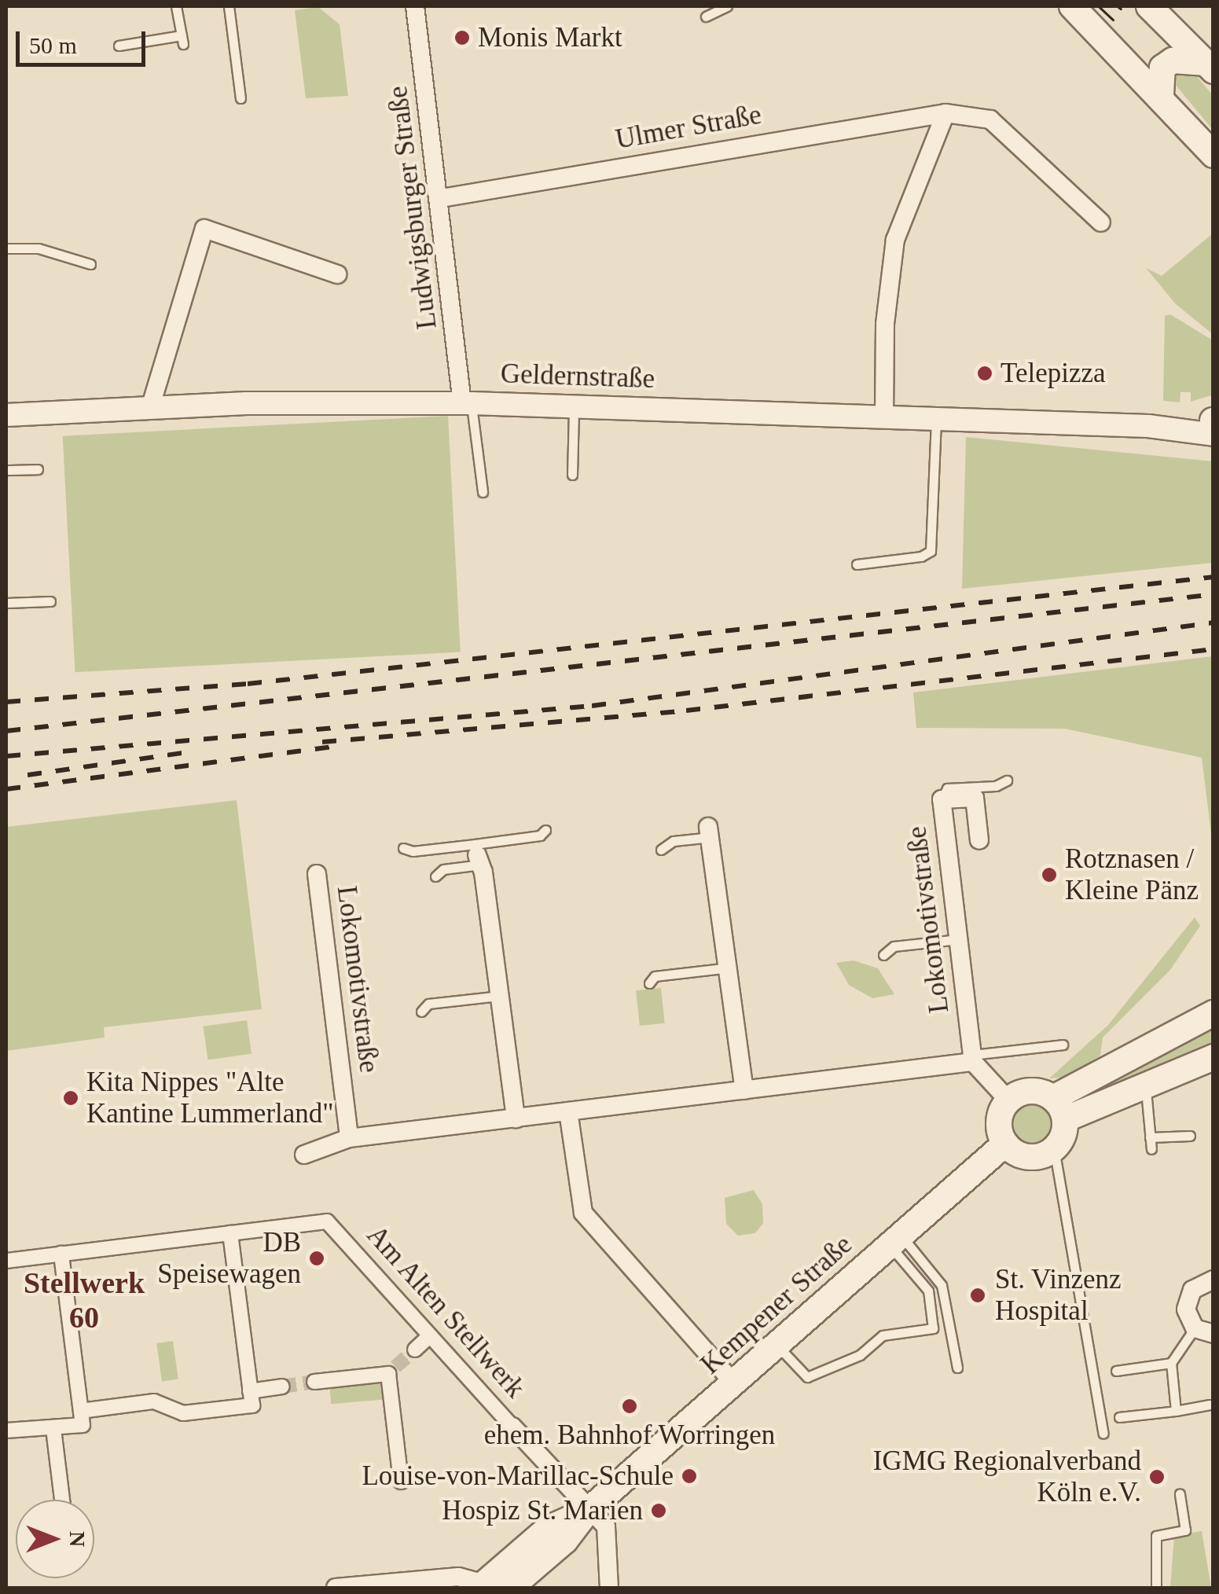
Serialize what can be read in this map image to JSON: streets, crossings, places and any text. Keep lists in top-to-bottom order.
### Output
{
  "streets": {
    "main road": ["Kempener Straße"],
    "street": [
      "Ulmer Straße",
      "Ludwigsburger Straße",
      "Geldernstraße",
      "Lokomotivstraße",
      "Am Alten Stellwerk"
    ]
  },
  "crossings": [
    ["Ulmer Straße", "Ludwigsburger Straße"],
    ["Ludwigsburger Straße", "Geldernstraße"],
    ["Kempener Straße", "Am Alten Stellwerk"]
  ],
  "districts": ["Stellwerk 60"],
  "places": [
    "Monis Markt",
    "Telepizza",
    "Rotznasen / Kleine Pänz",
    "Kita Nippes \"Alte Kantine Lummerland\"",
    "DB Speisewagen",
    "St. Vinzenz Hospital",
    "ehem. Bahnhof Worringen",
    "Louise-von-Marillac-Schule",
    "IGMG Regionalverband Köln e.V.",
    "Hospiz St. Marien"
  ],
  "scale_bar": "50 m",
  "north": "right"
}
